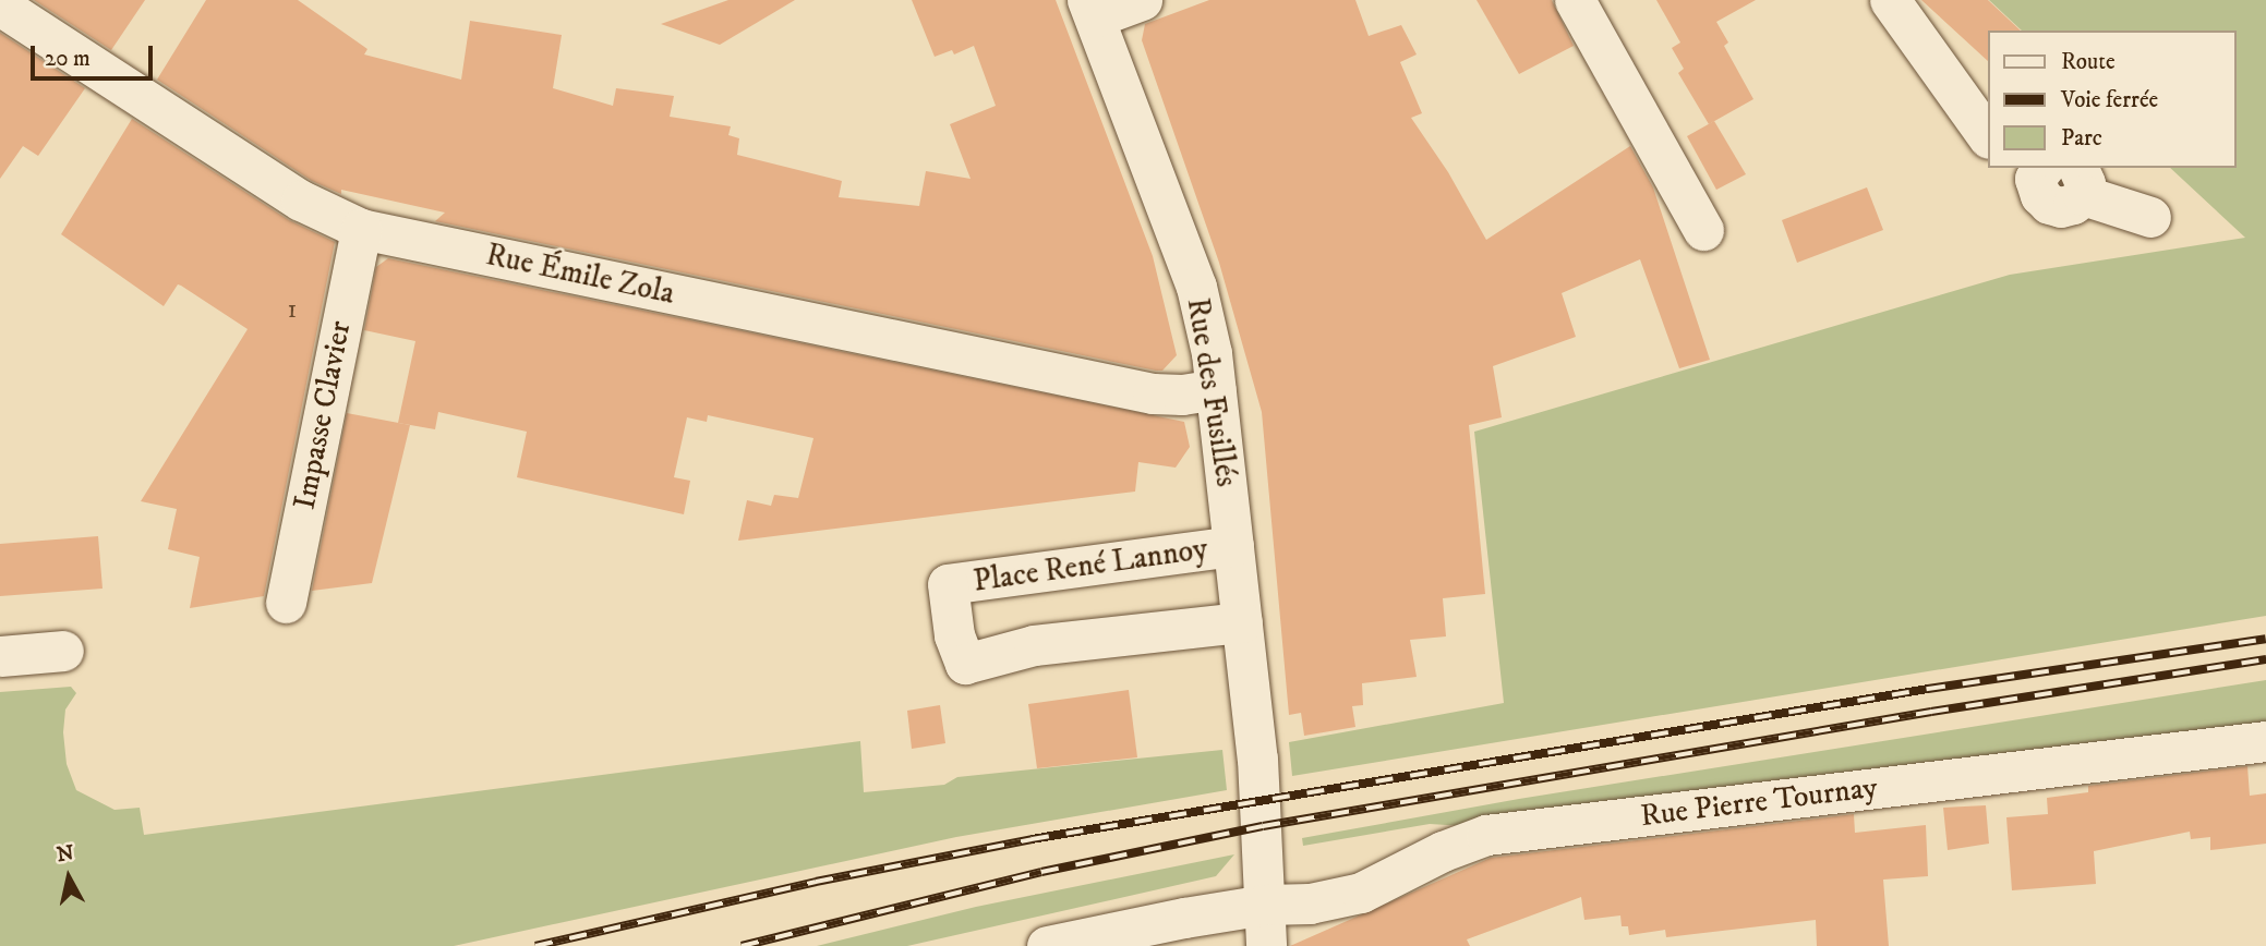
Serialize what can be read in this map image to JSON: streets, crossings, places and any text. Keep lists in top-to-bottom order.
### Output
{
  "streets": {
    "street": [
      "Rue Émile Zola",
      "Rue des Fusillés",
      "Impasse Clavier",
      "Place René Lannoy",
      "Rue Pierre Tournay"
    ]
  },
  "crossings": [
    ["Rue Émile Zola", "Rue des Fusillés"],
    ["Rue Émile Zola", "Impasse Clavier"],
    ["Rue des Fusillés", "Place René Lannoy"],
    ["Rue des Fusillés", "Rue Pierre Tournay"]
  ],
  "house_numbers": ["1"],
  "legend": ["Route", "Voie ferrée", "Parc"],
  "scale_bar": "20 m",
  "north": "top"
}
